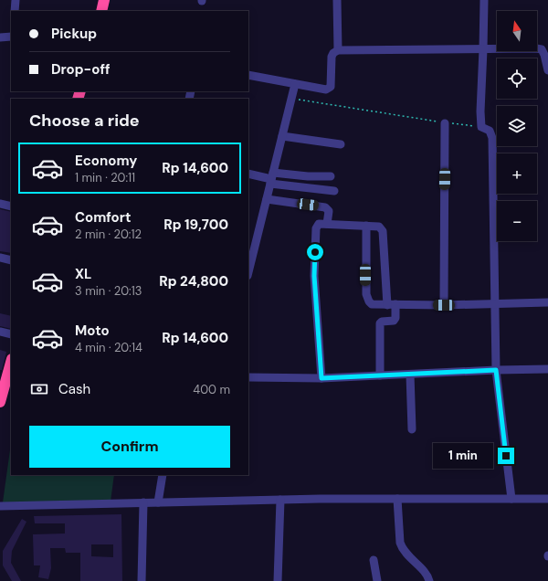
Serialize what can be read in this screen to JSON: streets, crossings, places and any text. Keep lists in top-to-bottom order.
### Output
{
  "north": "top",
  "page": {
    "map_buttons": ["+", "−"],
    "banner": ["Pickup", "Drop-off"],
    "heading": "Choose a ride",
    "list": [
      {
        "name": "Economy",
        "note": "1 min · 20:11",
        "value": "Rp 14,600"
      },
      {
        "name": "Comfort",
        "note": "2 min · 20:12",
        "value": "Rp 19,700"
      },
      {
        "name": "XL",
        "note": "3 min · 20:13",
        "value": "Rp 24,800"
      },
      {
        "name": "Moto",
        "note": "4 min · 20:14",
        "value": "Rp 14,600"
      }
    ],
    "pay": ["Cash", "400 m"],
    "buttons": "Confirm",
    "bubble": "1 min"
  }
}
